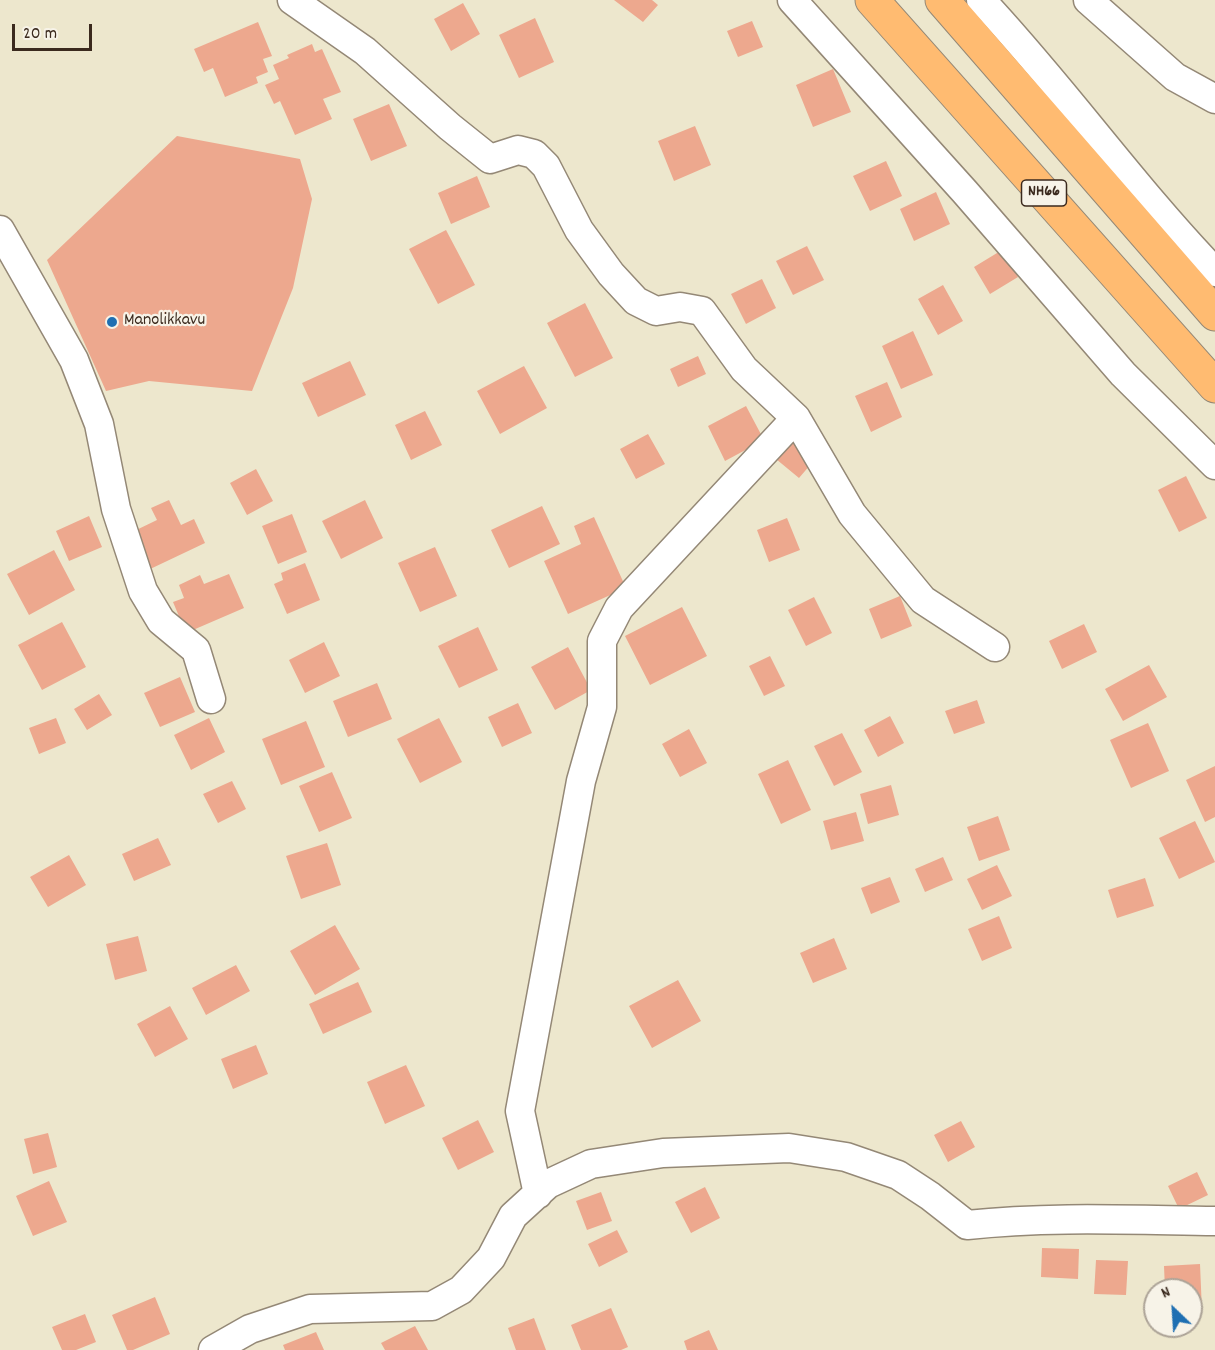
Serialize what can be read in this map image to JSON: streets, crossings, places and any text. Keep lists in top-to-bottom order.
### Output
{
  "streets": {
    "highway": ["NH66"]
  },
  "places": ["Manolikkavu"],
  "scale_bar": "20 m",
  "north": "top left"
}
